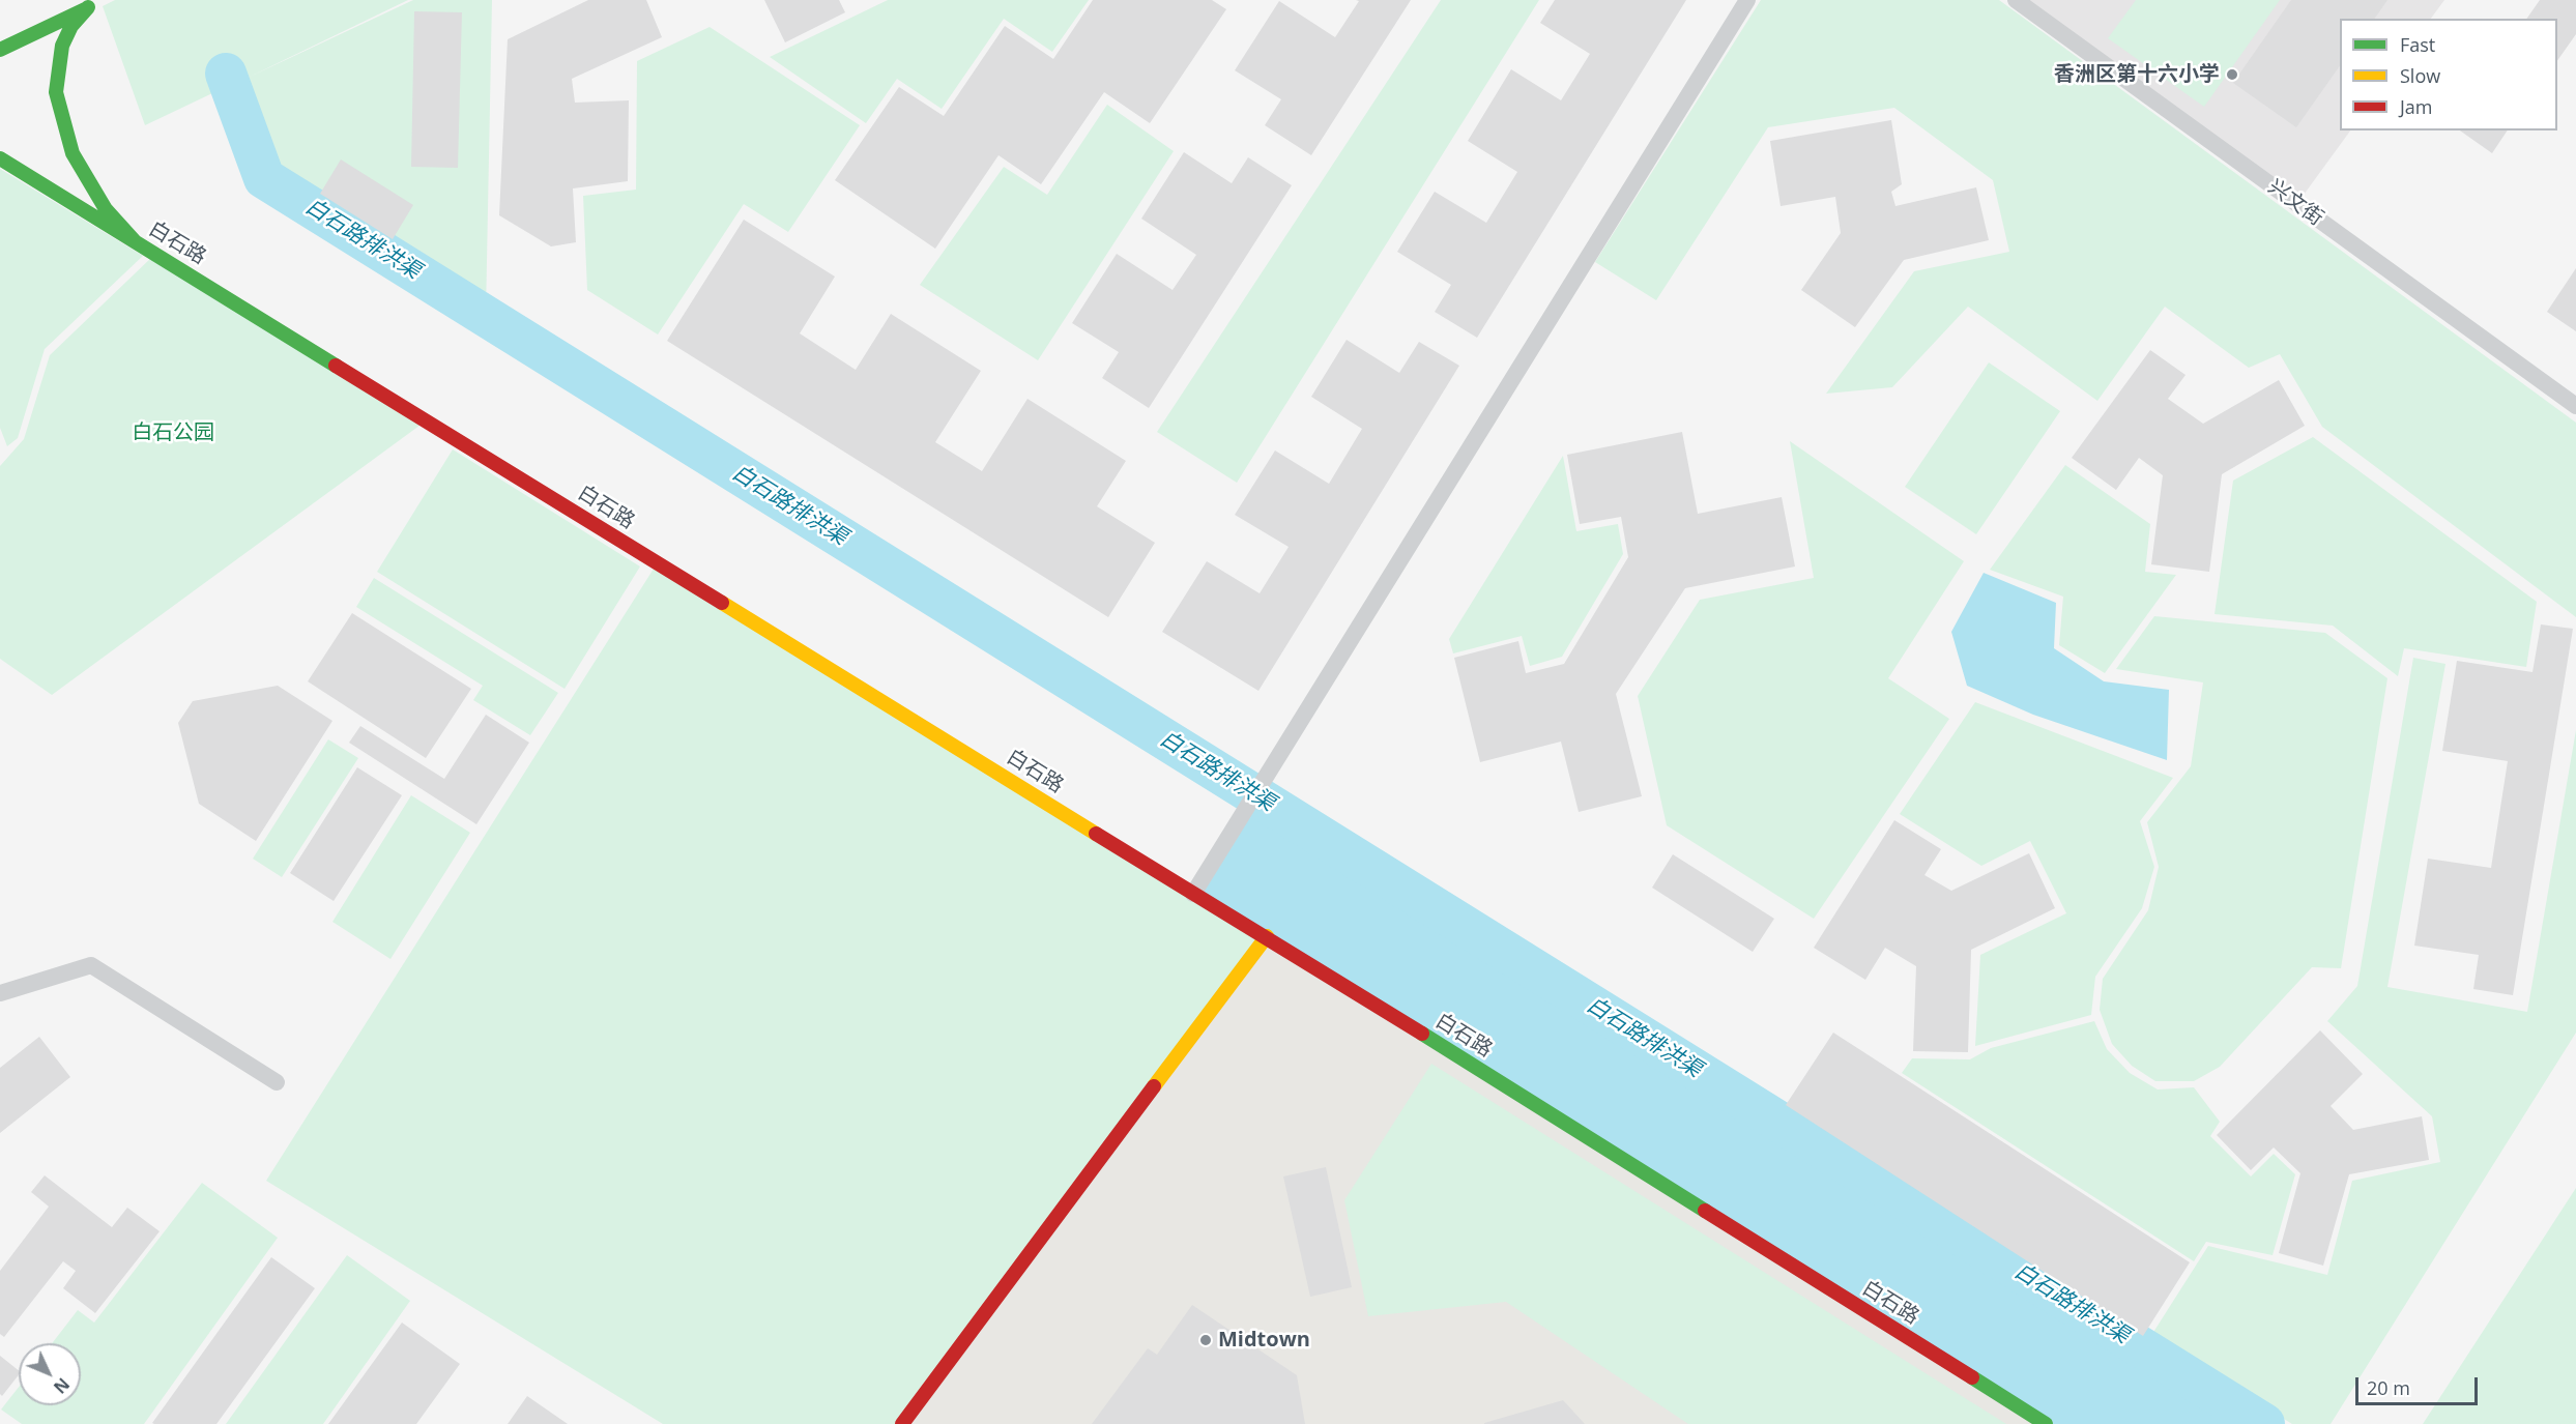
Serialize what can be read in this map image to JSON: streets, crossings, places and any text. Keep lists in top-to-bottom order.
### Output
{
  "streets": {
    "main road": ["白石路"],
    "lane": ["兴文街"]
  },
  "water": ["白石路排洪渠"],
  "parks": ["白石公园"],
  "places": ["香洲区第十六小学", "Midtown"],
  "legend": ["Fast", "Slow", "Jam"],
  "scale_bar": "20 m",
  "north": "bottom right"
}
